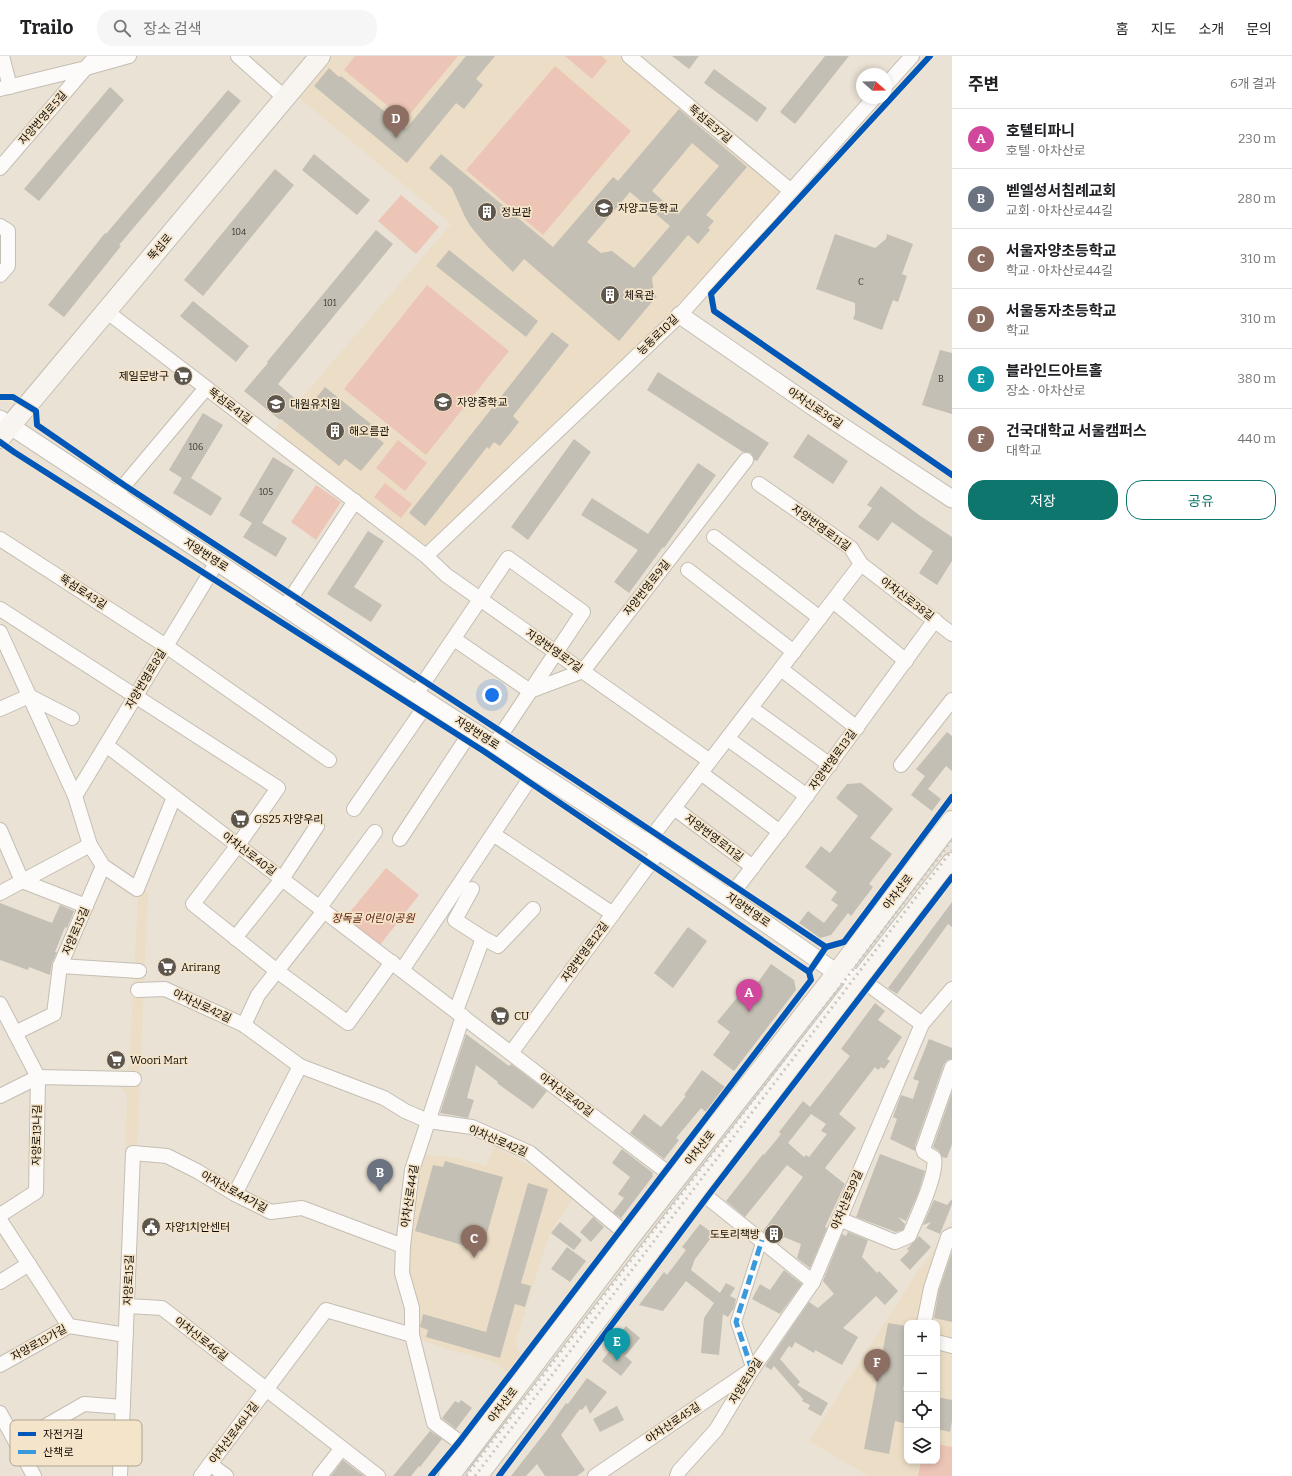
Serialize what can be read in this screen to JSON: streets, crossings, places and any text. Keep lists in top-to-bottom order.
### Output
{
  "streets": {
    "main road": ["뚝섬로", "아차산로"],
    "street": [
      "자양번영로5길",
      "뚝섬로37길",
      "능동로10길",
      "뚝섬로41길",
      "아차산로36길",
      "자양번영로11길",
      "자양번영로",
      "자양번영로9길",
      "뚝섬로43길",
      "아차산로38길",
      "자양번영로7길",
      "자양번영로8길",
      "자양번영로13길",
      "아차산로40길",
      "자양로15길",
      "자양번영로12길",
      "아차산로42길",
      "자양로13나길",
      "아차산로44가길",
      "아차산로44길",
      "아차산로39길",
      "아차산로46길",
      "자양로13가길",
      "자양로19길",
      "아차산로45길",
      "아차산로46나길"
    ]
  },
  "crossings": [
    ["뚝섬로37길", "능동로10길"],
    ["뚝섬로", "뚝섬로41길"],
    ["뚝섬로", "자양번영로"],
    ["능동로10길", "뚝섬로41길"],
    ["능동로10길", "아차산로36길"],
    ["능동로10길", "자양번영로7길"],
    ["뚝섬로41길", "자양번영로7길"],
    ["자양번영로11길", "자양번영로"],
    ["자양번영로11길", "아차산로38길"],
    ["자양번영로11길", "자양번영로7길"],
    ["자양번영로11길", "자양번영로13길"],
    ["자양번영로11길", "자양번영로12길"],
    ["자양번영로", "자양번영로8길"],
    ["자양번영로", "자양번영로13길"],
    ["자양번영로", "아차산로"],
    ["자양번영로", "자양번영로12길"],
    ["자양번영로9길", "자양번영로7길"],
    ["뚝섬로43길", "자양번영로8길"],
    ["아차산로38길", "자양번영로13길"],
    ["자양번영로8길", "아차산로40길"],
    ["아차산로40길", "아차산로"],
    ["아차산로40길", "자양번영로12길"],
    ["아차산로40길", "아차산로44길"],
    ["아차산로", "아차산로42길"],
    ["아차산로", "아차산로44길"],
    ["자양로15길", "아차산로44가길"],
    ["자양로15길", "아차산로46길"],
    ["자양로15길", "자양로13가길"],
    ["아차산로42길", "아차산로44길"],
    ["아차산로44가길", "아차산로44길"],
    ["아차산로39길", "자양로19길"],
    ["아차산로46길", "아차산로46나길"],
    ["자양로19길", "아차산로45길"]
  ],
  "parks": ["장독골 어린이공원"],
  "places": {
    "school or university": ["자양고등학교", "자양중학교", "대원유치원"],
    "building": [
      "정보관",
      "체육관",
      "해오름관",
      "도토리책방"
    ],
    "supermarket": [
      "제일문방구",
      "GS25 자양우리",
      "Arirang",
      "CU",
      "Woori Mart"
    ],
    "public building": ["자양1치안센터"]
  },
  "house_numbers": [
    "104",
    "C",
    "101",
    "B",
    "106",
    "105"
  ],
  "legend": ["자전거길", "산책로"],
  "north": "right",
  "page": {
    "header": "Trailo",
    "search": "장소 검색",
    "nav": [
      "홈",
      "지도",
      "소개",
      "문의"
    ],
    "heading": ["주변", "6개 결과"],
    "pins": [
      "D",
      "A",
      "B",
      "C",
      "E",
      "F"
    ],
    "list": [
      {
        "mark": "A",
        "name": "호텔티파니",
        "note": "호텔 · 아차산로",
        "value": "230 m"
      },
      {
        "mark": "B",
        "name": "벧엘성서침례교회",
        "note": "교회 · 아차산로44길",
        "value": "280 m"
      },
      {
        "mark": "C",
        "name": "서울자양초등학교",
        "note": "학교 · 아차산로44길",
        "value": "310 m"
      },
      {
        "mark": "D",
        "name": "서울동자초등학교",
        "note": "학교",
        "value": "310 m"
      },
      {
        "mark": "E",
        "name": "블라인드아트홀",
        "note": "장소 · 아차산로",
        "value": "380 m"
      },
      {
        "mark": "F",
        "name": "건국대학교 서울캠퍼스",
        "note": "대학교",
        "value": "440 m"
      }
    ],
    "buttons": ["저장", "공유"],
    "map_buttons": ["+", "−"]
  }
}
